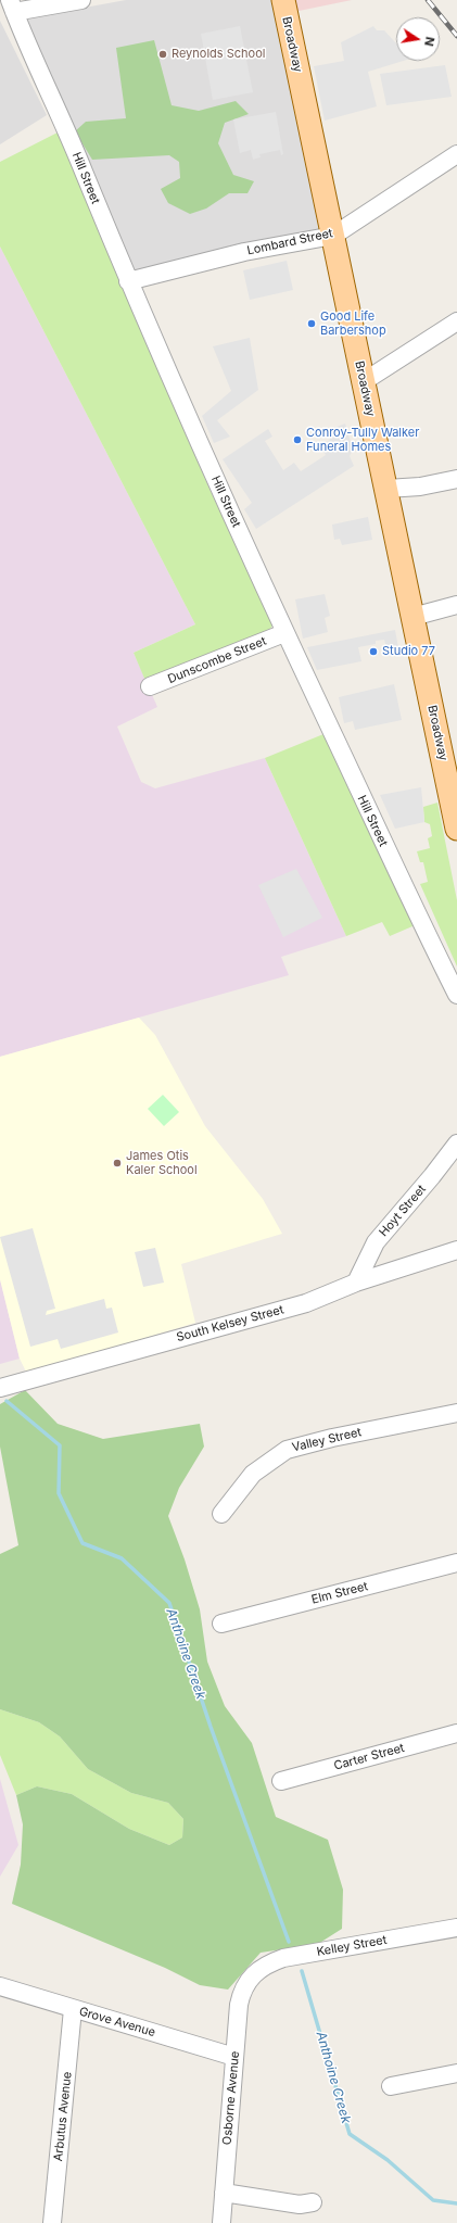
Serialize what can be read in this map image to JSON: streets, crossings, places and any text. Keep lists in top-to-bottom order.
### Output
{
  "streets": {
    "main road": ["Broadway"],
    "street": [
      "Hill Street",
      "Lombard Street",
      "Dunscombe Street",
      "Hoyt Street",
      "South Kelsey Street",
      "Valley Street",
      "Elm Street",
      "Carter Street",
      "Kelley Street",
      "Grove Avenue",
      "Osborne Avenue",
      "Arbutus Avenue"
    ]
  },
  "crossings": [
    ["Broadway", "Lombard Street"],
    ["Hill Street", "Lombard Street"],
    ["Hill Street", "Dunscombe Street"],
    ["Hoyt Street", "South Kelsey Street"],
    ["Kelley Street", "Osborne Avenue"],
    ["Grove Avenue", "Osborne Avenue"],
    ["Grove Avenue", "Arbutus Avenue"]
  ],
  "water": ["Anthoine Creek"],
  "places": [
    "Reynolds School",
    "Good Life Barbershop",
    "Conroy-Tully Walker Funeral Homes",
    "Studio 77",
    "James Otis Kaler School"
  ],
  "north": "right"
}
